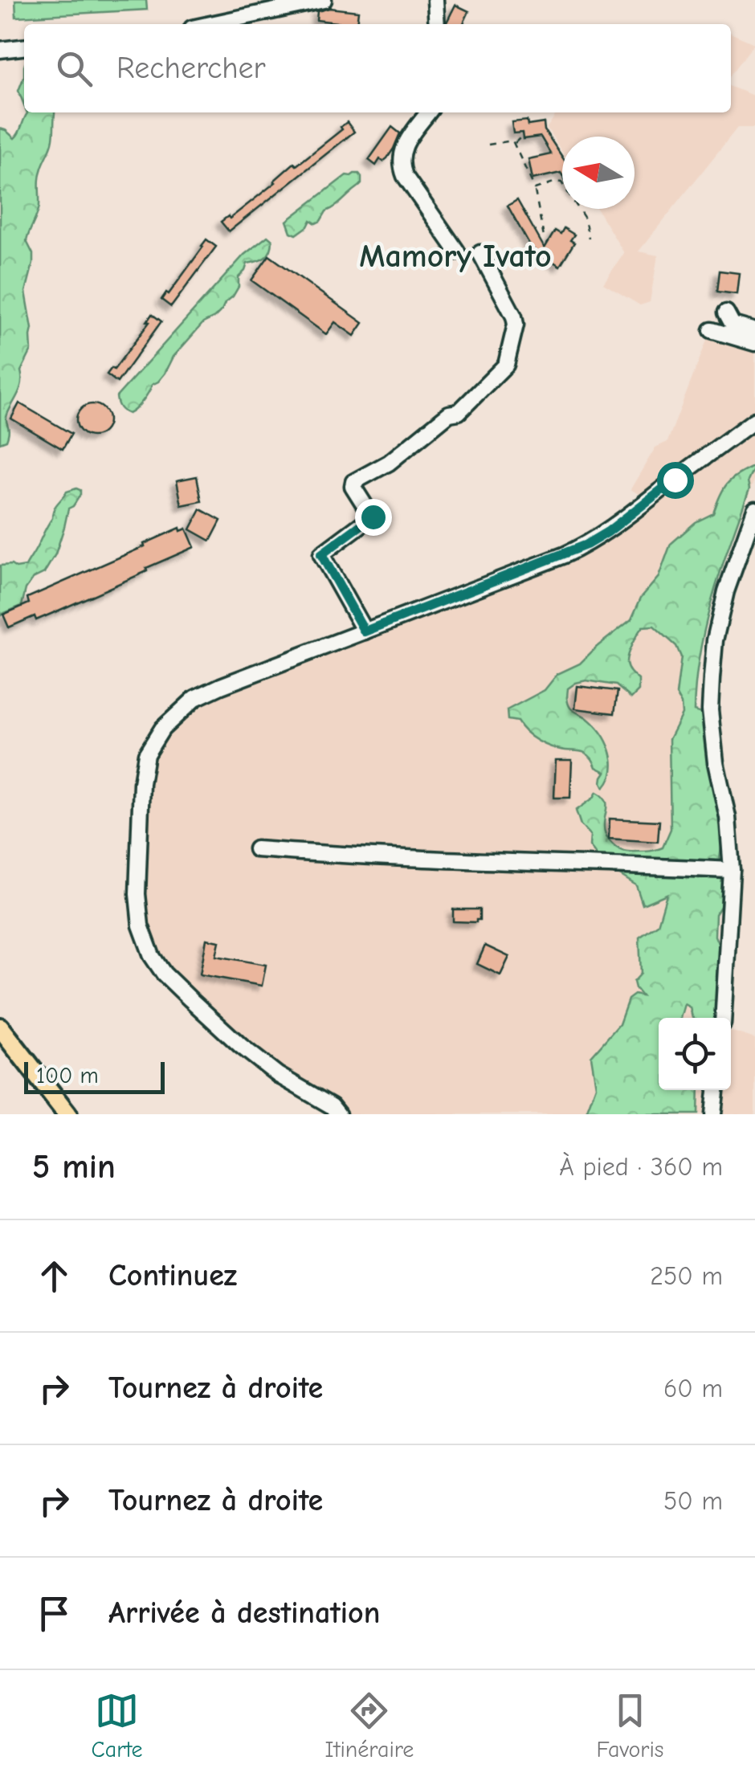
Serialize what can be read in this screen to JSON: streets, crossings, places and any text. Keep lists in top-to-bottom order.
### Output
{
  "districts": ["Mamory Ivato"],
  "scale_bar": "100 m",
  "north": "left",
  "page": {
    "search": "Rechercher",
    "scale": "100 m",
    "heading": ["5 min", "À pied · 360 m"],
    "list": [
      ["Continuez", "250 m"],
      ["Tournez à droite", "60 m"],
      ["Tournez à droite", "50 m"],
      "Arrivée à destination"
    ],
    "nav": ["Carte", "Itinéraire", "Favoris"]
  }
}
